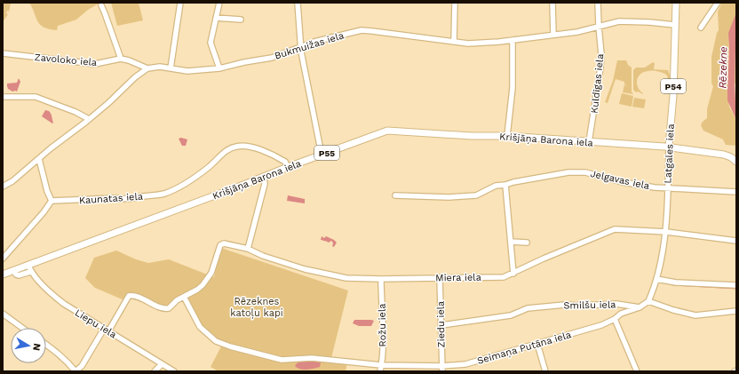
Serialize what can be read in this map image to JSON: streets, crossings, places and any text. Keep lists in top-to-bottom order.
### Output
{
  "streets": {
    "main road": [
      "P54",
      "Krišjāņa Barona iela",
      "P55",
      "Latgales iela"
    ],
    "street": [
      "Bukmuižas iela",
      "Zavoloko iela",
      "Kuldīgas iela",
      "Jelgavas iela",
      "Kaunatas iela",
      "Miera iela",
      "Smilšu iela",
      "Liepu iela",
      "Ziedu iela",
      "Rožu iela",
      "Seimaņa Putāna iela"
    ]
  },
  "crossings": [
    ["Bukmuižas iela", "Zavoloko iela"],
    ["Bukmuižas iela", "Kuldīgas iela"],
    ["Bukmuižas iela", "Latgales iela"],
    ["Kuldīgas iela", "Krišjāņa Barona iela"],
    ["Krišjāņa Barona iela", "Latgales iela"],
    ["Krišjāņa Barona iela", "Kaunatas iela"],
    ["Krišjāņa Barona iela", "Liepu iela"],
    ["Latgales iela", "Jelgavas iela"],
    ["Latgales iela", "Miera iela"],
    ["Miera iela", "Ziedu iela"],
    ["Miera iela", "Rožu iela"],
    ["Miera iela", "Seimaņa Putāna iela"],
    ["Smilšu iela", "Ziedu iela"],
    ["Smilšu iela", "Seimaņa Putāna iela"],
    ["Ziedu iela", "Seimaņa Putāna iela"],
    ["Rožu iela", "Seimaņa Putāna iela"]
  ],
  "water": ["Rēzekne"],
  "parks": ["Rēzeknes katoļu kapi"],
  "north": "right"
}
